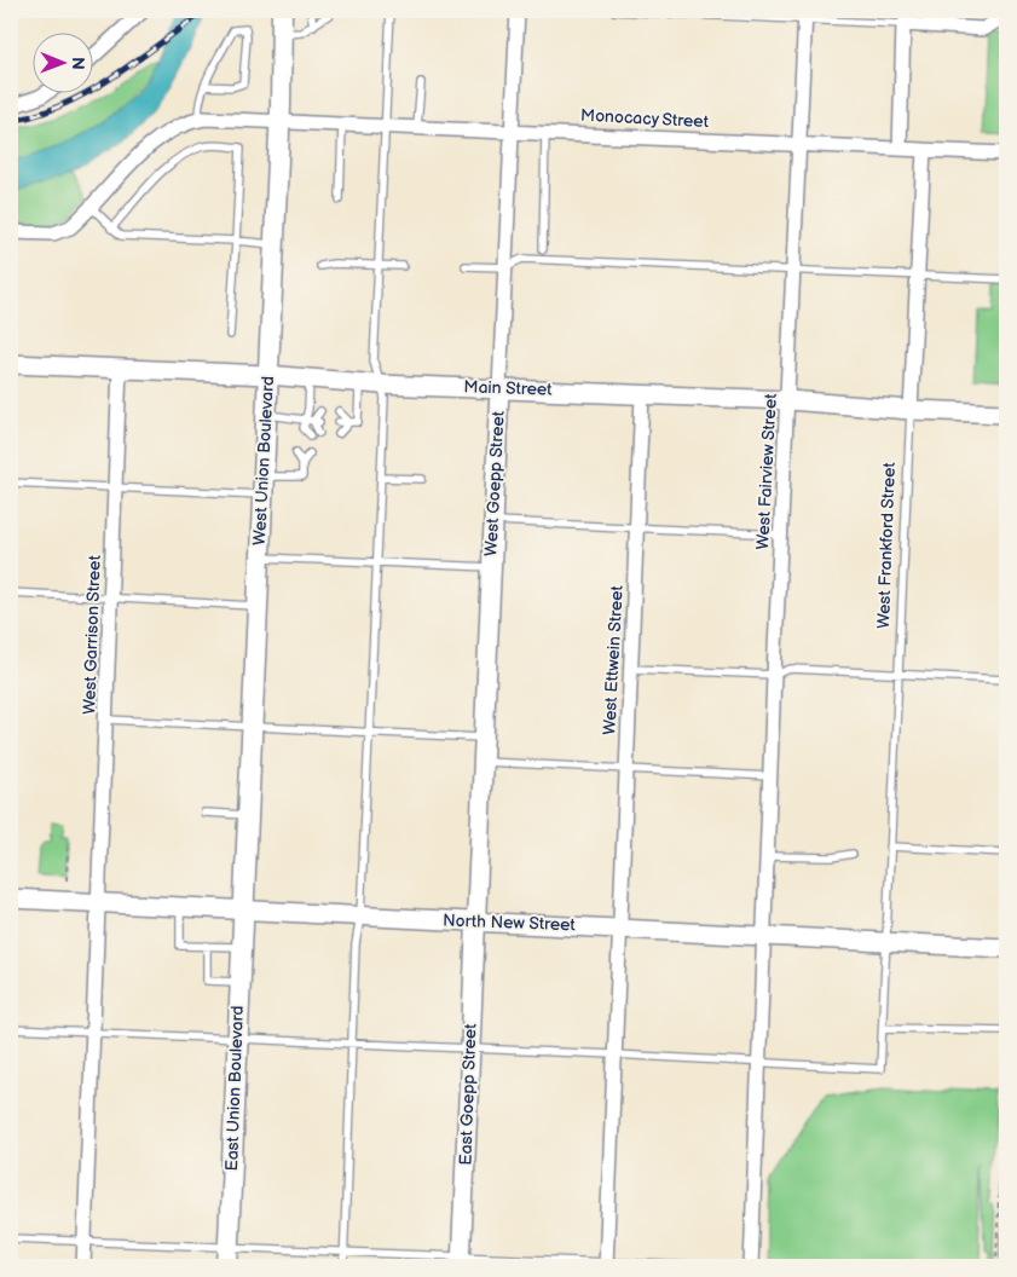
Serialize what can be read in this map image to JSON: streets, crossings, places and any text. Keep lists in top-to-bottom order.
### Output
{
  "streets": {
    "main road": ["West Union Boulevard", "East Union Boulevard"],
    "street": [
      "Monocacy Street",
      "Main Street",
      "West Fairview Street",
      "West Goepp Street",
      "West Frankford Street",
      "West Garrison Street",
      "West Ettwein Street",
      "North New Street",
      "East Goepp Street"
    ]
  },
  "crossings": [
    ["Monocacy Street", "West Union Boulevard"],
    ["Monocacy Street", "West Fairview Street"],
    ["Monocacy Street", "West Goepp Street"],
    ["Monocacy Street", "West Frankford Street"],
    ["Main Street", "West Union Boulevard"],
    ["Main Street", "West Fairview Street"],
    ["Main Street", "West Goepp Street"],
    ["Main Street", "West Frankford Street"],
    ["Main Street", "West Garrison Street"],
    ["Main Street", "West Ettwein Street"],
    ["West Union Boulevard", "North New Street"],
    ["West Union Boulevard", "East Union Boulevard"],
    ["West Fairview Street", "West Frankford Street"],
    ["West Fairview Street", "North New Street"],
    ["West Goepp Street", "North New Street"],
    ["West Goepp Street", "East Goepp Street"],
    ["West Frankford Street", "North New Street"],
    ["West Garrison Street", "North New Street"],
    ["West Ettwein Street", "North New Street"],
    ["North New Street", "East Union Boulevard"],
    ["North New Street", "East Goepp Street"]
  ],
  "north": "right"
}
